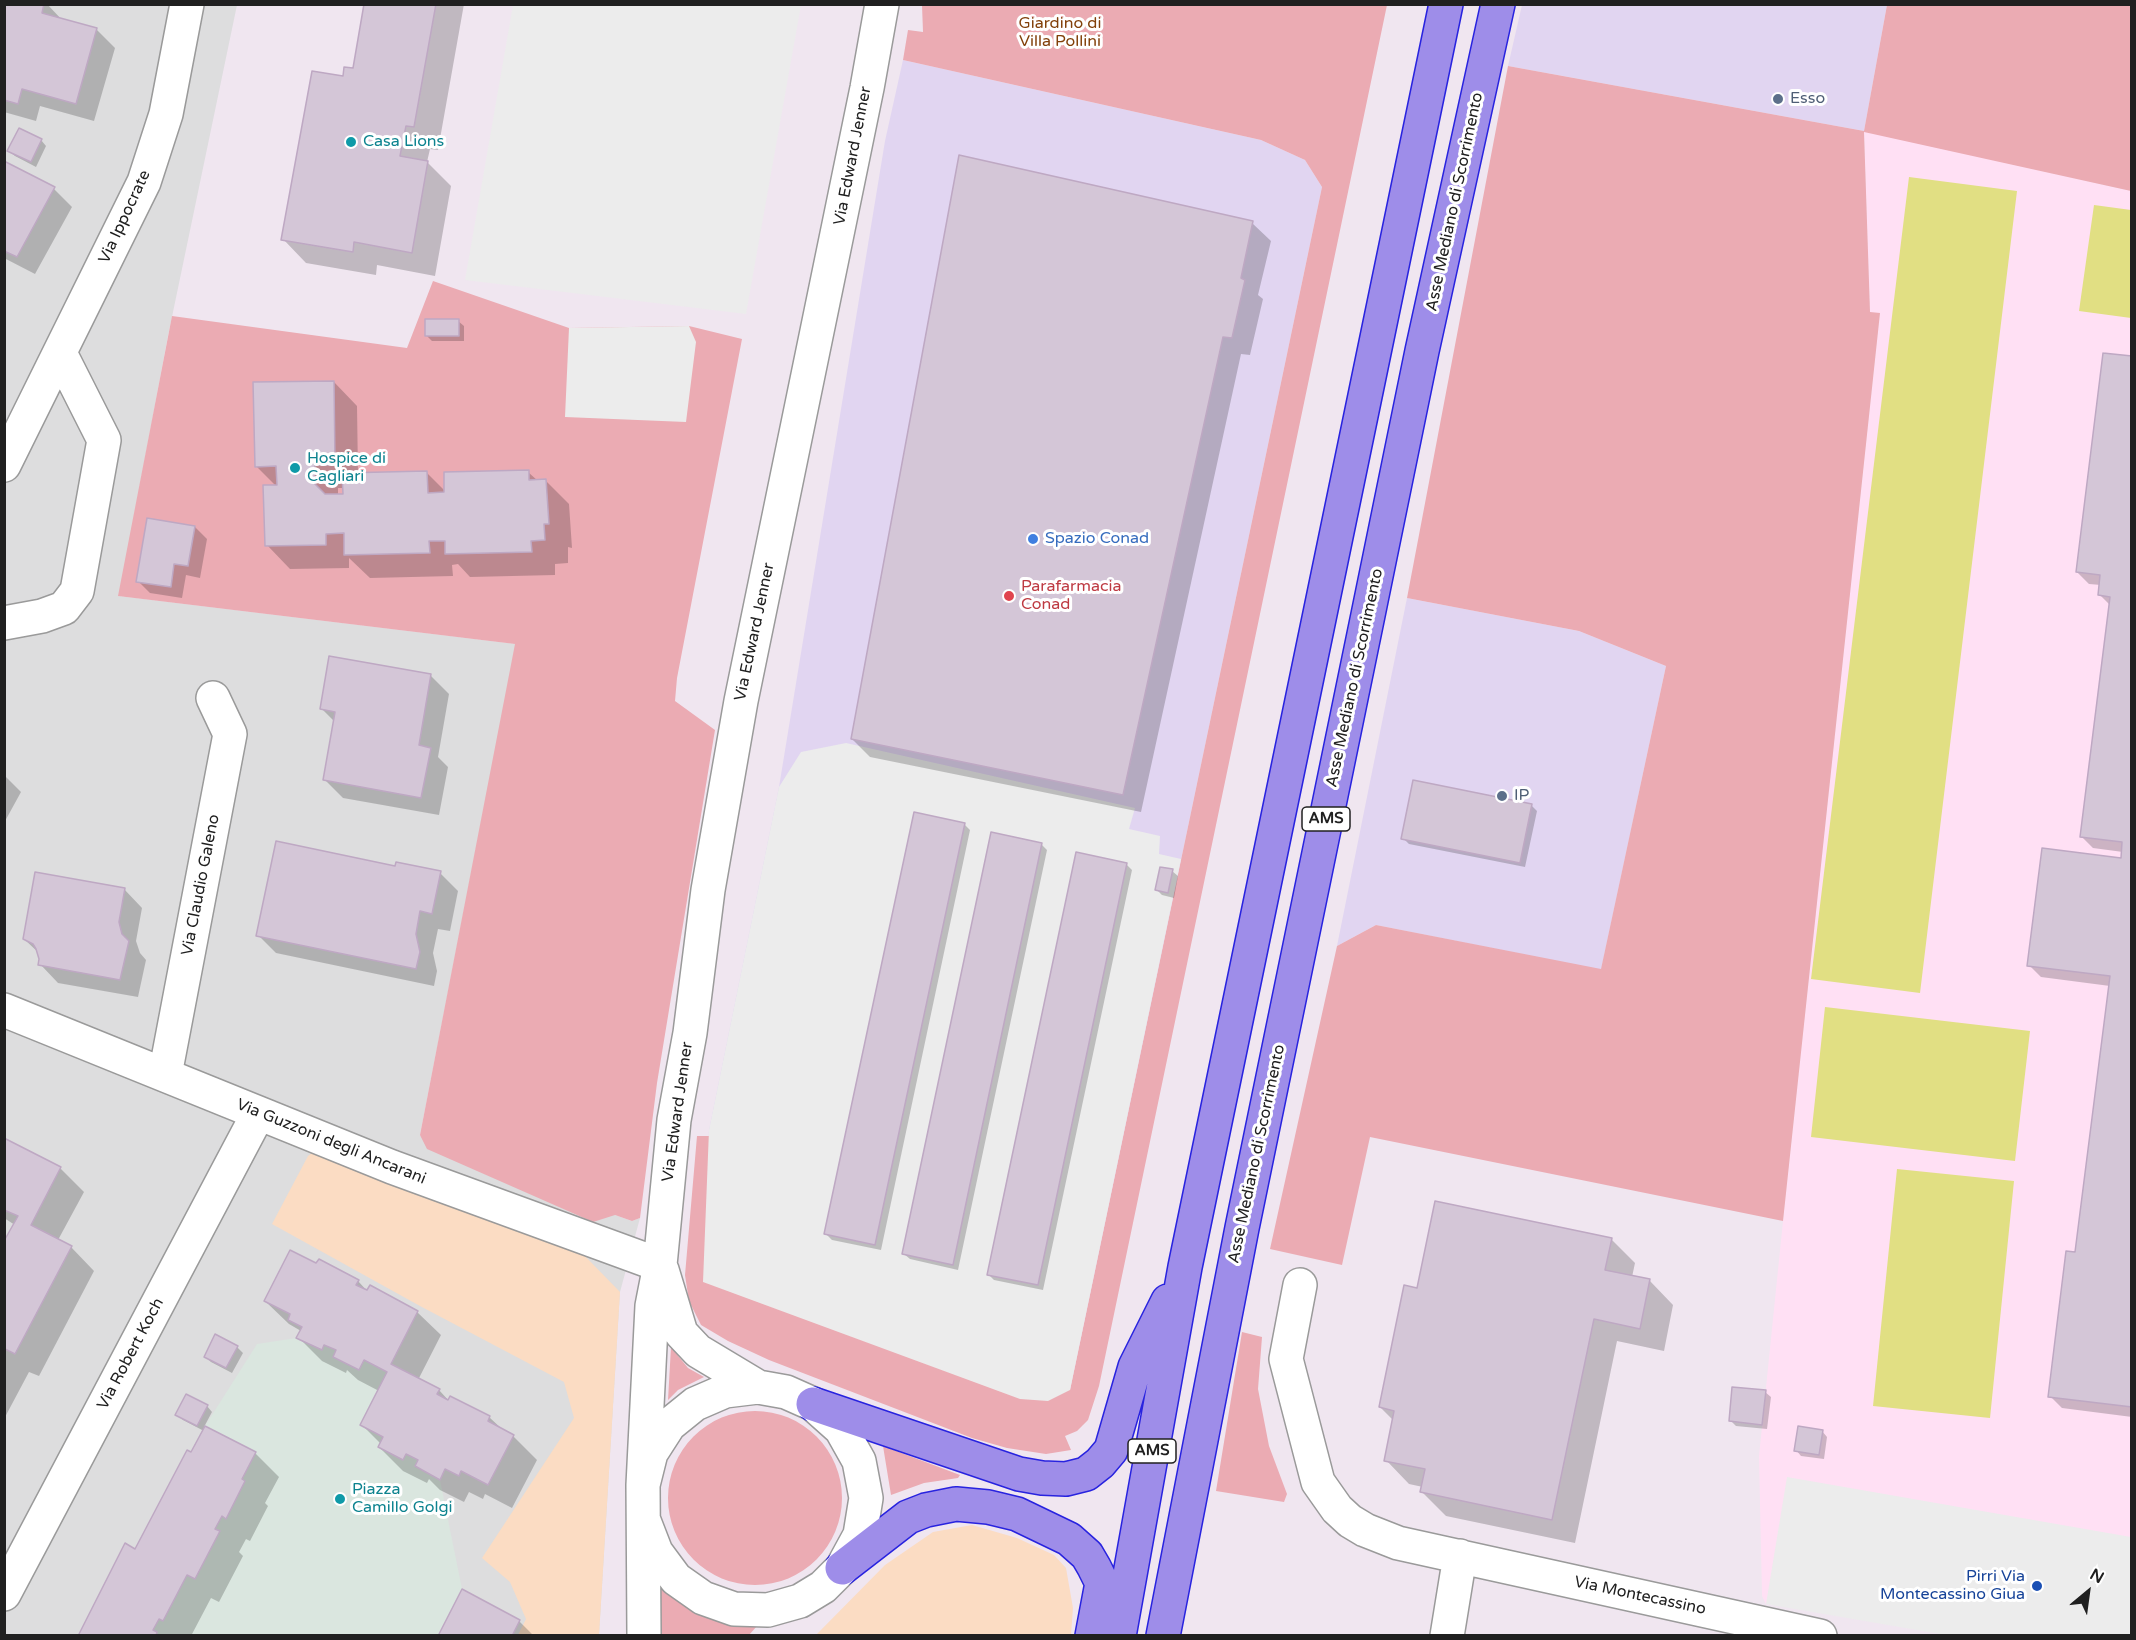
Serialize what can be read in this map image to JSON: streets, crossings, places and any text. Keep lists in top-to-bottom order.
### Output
{
  "streets": {
    "highway": ["Asse Mediano di Scorrimento", "AMS"],
    "street": [
      "Via Edward Jenner",
      "Via Ippocrate",
      "Via Claudio Galeno",
      "Via Guzzoni degli Ancarani",
      "Via Robert Koch",
      "Via Montecassino"
    ]
  },
  "crossings": [
    ["Via Edward Jenner", "Via Guzzoni degli Ancarani"],
    ["Via Claudio Galeno", "Via Guzzoni degli Ancarani"],
    ["Via Guzzoni degli Ancarani", "Via Robert Koch"]
  ],
  "parks": ["Giardino di Villa Pollini"],
  "places": [
    "Esso",
    "Casa Lions",
    "Hospice di Cagliari",
    "Spazio Conad",
    "Parafarmacia Conad",
    "IP",
    "Piazza Camillo Golgi",
    "Pirri Via Montecassino Giua"
  ],
  "north": "top right"
}
